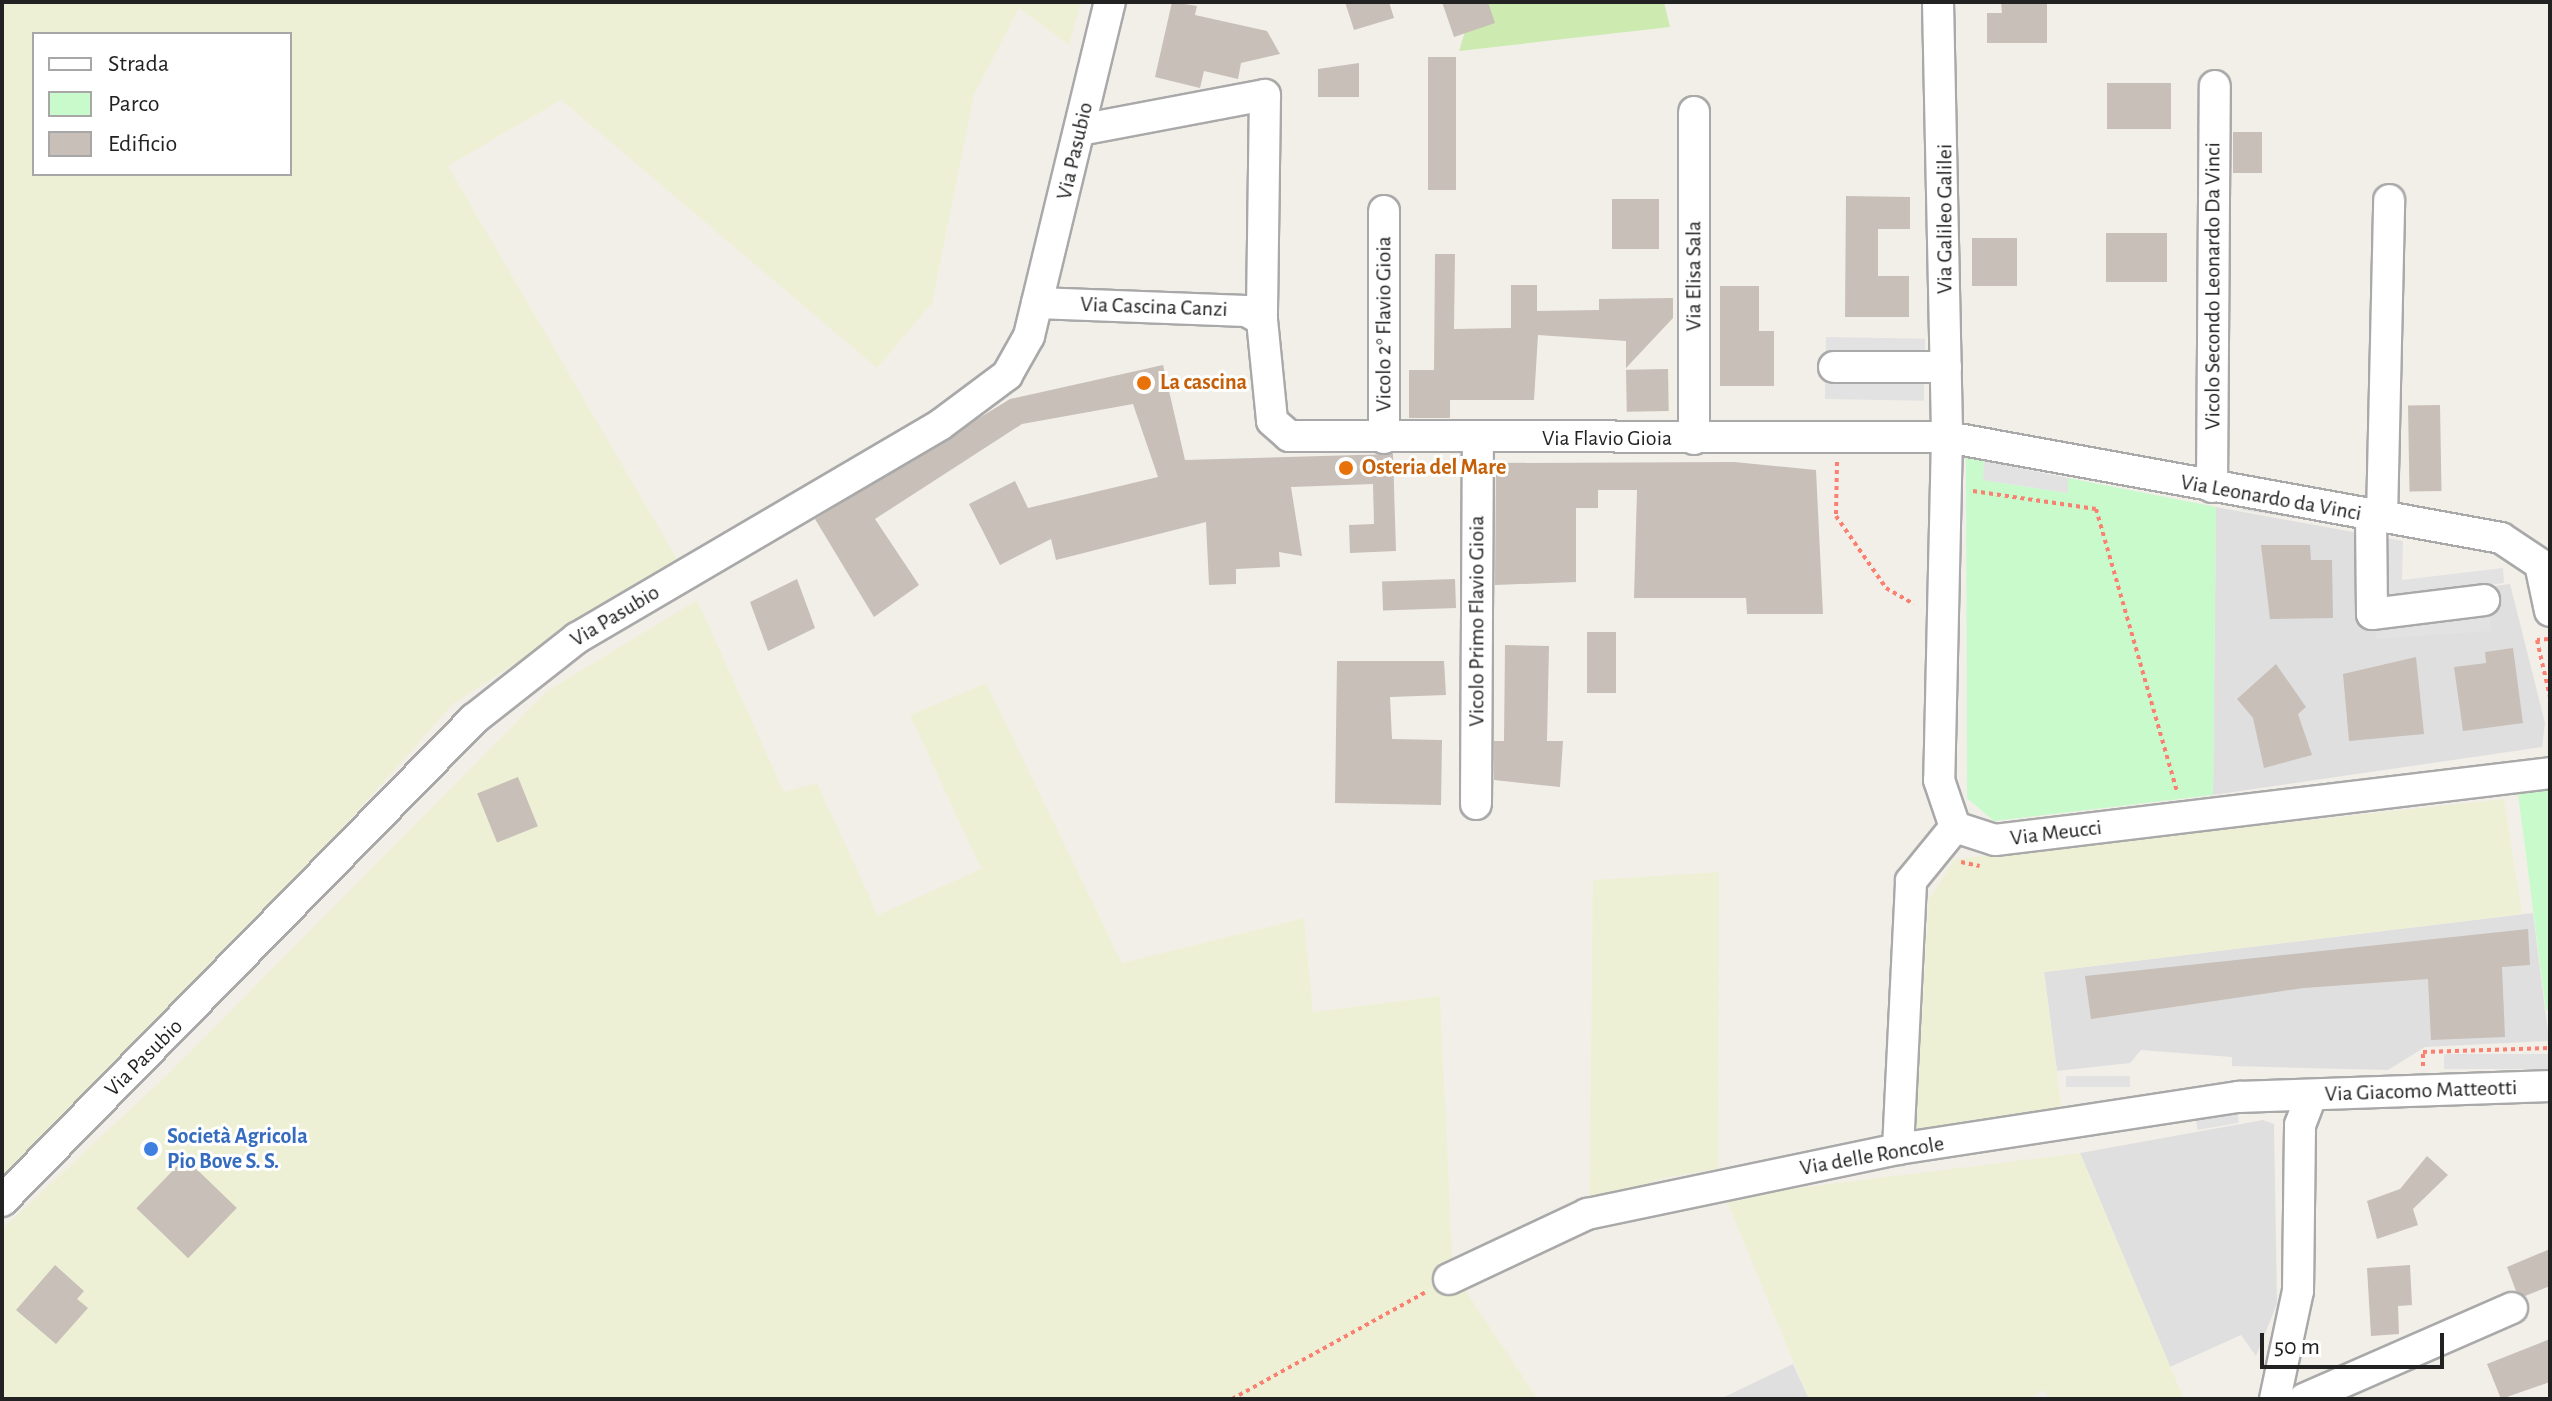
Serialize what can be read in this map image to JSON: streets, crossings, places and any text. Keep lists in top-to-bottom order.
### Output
{
  "streets": {
    "street": [
      "Via Pasubio",
      "Via Galileo Galilei",
      "Via Elisa Sala",
      "Vicolo Secondo Leonardo Da Vinci",
      "Via Cascina Canzi",
      "Vicolo 2° Flavio Gioia",
      "Via Flavio Gioia",
      "Via Leonardo da Vinci",
      "Vicolo Primo Flavio Gioia",
      "Via Meucci",
      "Via Giacomo Matteotti",
      "Via delle Roncole"
    ]
  },
  "crossings": [
    ["Via Pasubio", "Via Cascina Canzi"],
    ["Via Galileo Galilei", "Via Flavio Gioia"],
    ["Via Galileo Galilei", "Via Leonardo da Vinci"],
    ["Via Elisa Sala", "Via Flavio Gioia"],
    ["Vicolo Secondo Leonardo Da Vinci", "Via Leonardo da Vinci"],
    ["Via Cascina Canzi", "Via Flavio Gioia"],
    ["Vicolo 2° Flavio Gioia", "Via Flavio Gioia"],
    ["Via Flavio Gioia", "Via Leonardo da Vinci"],
    ["Via Flavio Gioia", "Vicolo Primo Flavio Gioia"],
    ["Via Giacomo Matteotti", "Via delle Roncole"]
  ],
  "places": ["La cascina", "Osteria del Mare", "Società Agricola Pio Bove S. S."],
  "legend": ["Strada", "Parco", "Edificio"],
  "scale_bar": "50 m"
}
